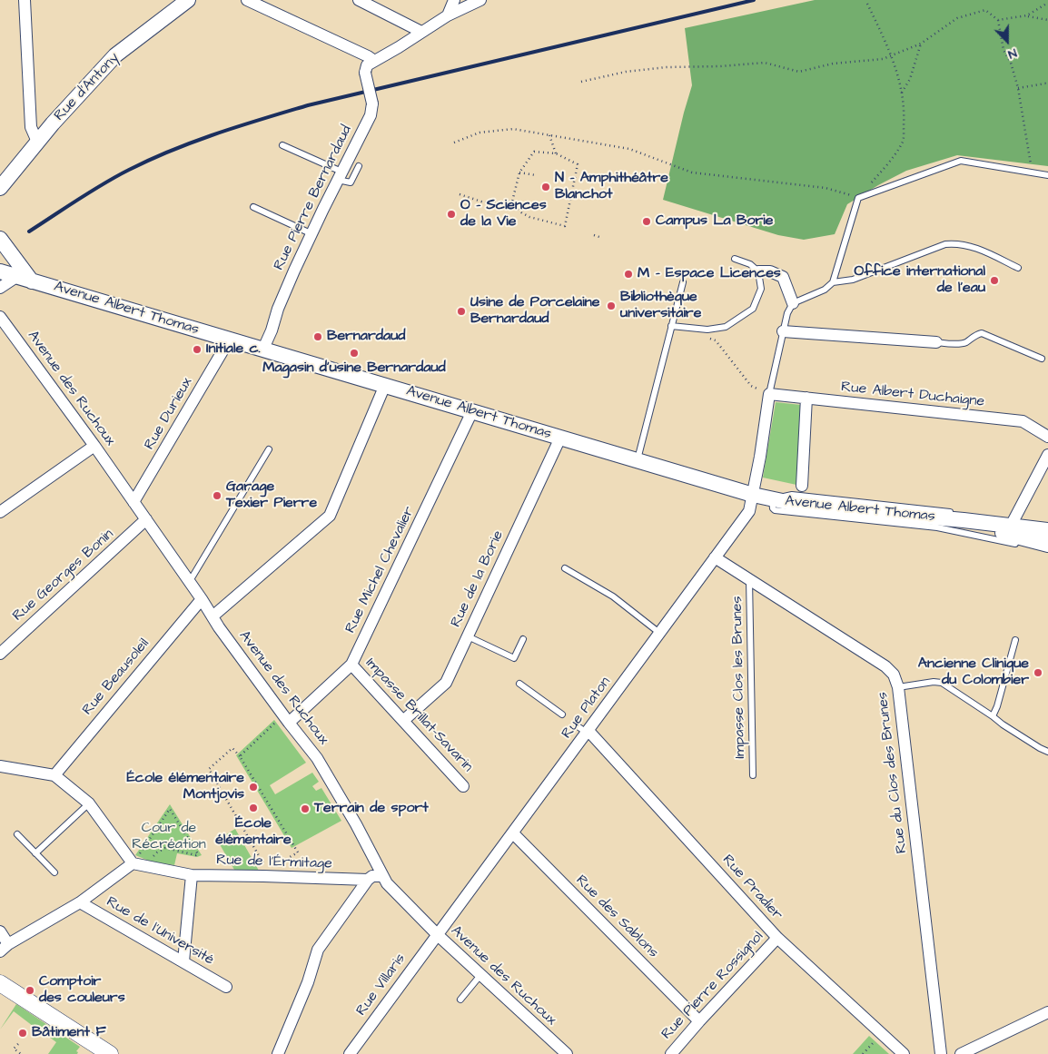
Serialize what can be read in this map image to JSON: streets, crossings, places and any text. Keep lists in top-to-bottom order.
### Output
{
  "streets": {
    "street": [
      "Rue d'Antony",
      "Rue Pierre Bernardaud",
      "Avenue Albert Thomas",
      "Avenue des Ruchoux",
      "Rue Albert Duchaigne",
      "Rue Durieux",
      "Rue Michel Chevalier",
      "Rue Georges Bonin",
      "Rue de la Borie",
      "Rue Beausoleil",
      "Rue Platon",
      "Impasse Brillat-Savarin",
      "Rue du Clos des Brunes",
      "Rue de l'Érmitage",
      "Rue Pradier",
      "Rue des Sablons",
      "Rue de l'Université",
      "Rue Villaris",
      "Rue Pierre Rossignol"
    ],
    "lane": ["Impasse Clos les Brunes"]
  },
  "crossings": [
    ["Rue Pierre Bernardaud", "Avenue Albert Thomas"],
    ["Avenue Albert Thomas", "Rue Durieux"],
    ["Avenue Albert Thomas", "Rue Michel Chevalier"],
    ["Avenue Albert Thomas", "Rue de la Borie"],
    ["Avenue Albert Thomas", "Rue Platon"],
    ["Avenue des Ruchoux", "Rue Durieux"],
    ["Avenue des Ruchoux", "Rue Michel Chevalier"],
    ["Avenue des Ruchoux", "Rue Georges Bonin"],
    ["Avenue des Ruchoux", "Rue Beausoleil"],
    ["Avenue des Ruchoux", "Rue Platon"],
    ["Avenue des Ruchoux", "Rue de l'Érmitage"],
    ["Avenue des Ruchoux", "Rue Villaris"],
    ["Rue Albert Duchaigne", "Rue Platon"],
    ["Rue Michel Chevalier", "Impasse Brillat-Savarin"],
    ["Rue de la Borie", "Impasse Brillat-Savarin"],
    ["Impasse Clos les Brunes", "Rue du Clos des Brunes"],
    ["Rue Platon", "Rue du Clos des Brunes"],
    ["Rue Platon", "Rue Pradier"],
    ["Rue Platon", "Rue des Sablons"],
    ["Rue Platon", "Rue Villaris"],
    ["Rue Pradier", "Rue Pierre Rossignol"],
    ["Rue des Sablons", "Rue Pierre Rossignol"]
  ],
  "parks": ["Cour de Récréation"],
  "places": [
    "N - Amphithéâtre Blanchot",
    "O - Sciences de la Vie",
    "Campus La Borie",
    "M - Espace Licences",
    "Office international de l'eau",
    "Bibliothèque universitaire",
    "Usine de Porcelaine Bernardaud",
    "Bernardaud",
    "Initiale c.",
    "Magasin d'usine Bernardaud",
    "Garage Texier Pierre",
    "Ancienne Clinique du Colombier",
    "École élémentaire Montjovis",
    "École élémentaire",
    "Terrain de sport",
    "Comptoir des couleurs",
    "Bâtiment F"
  ],
  "north": "bottom"
}
